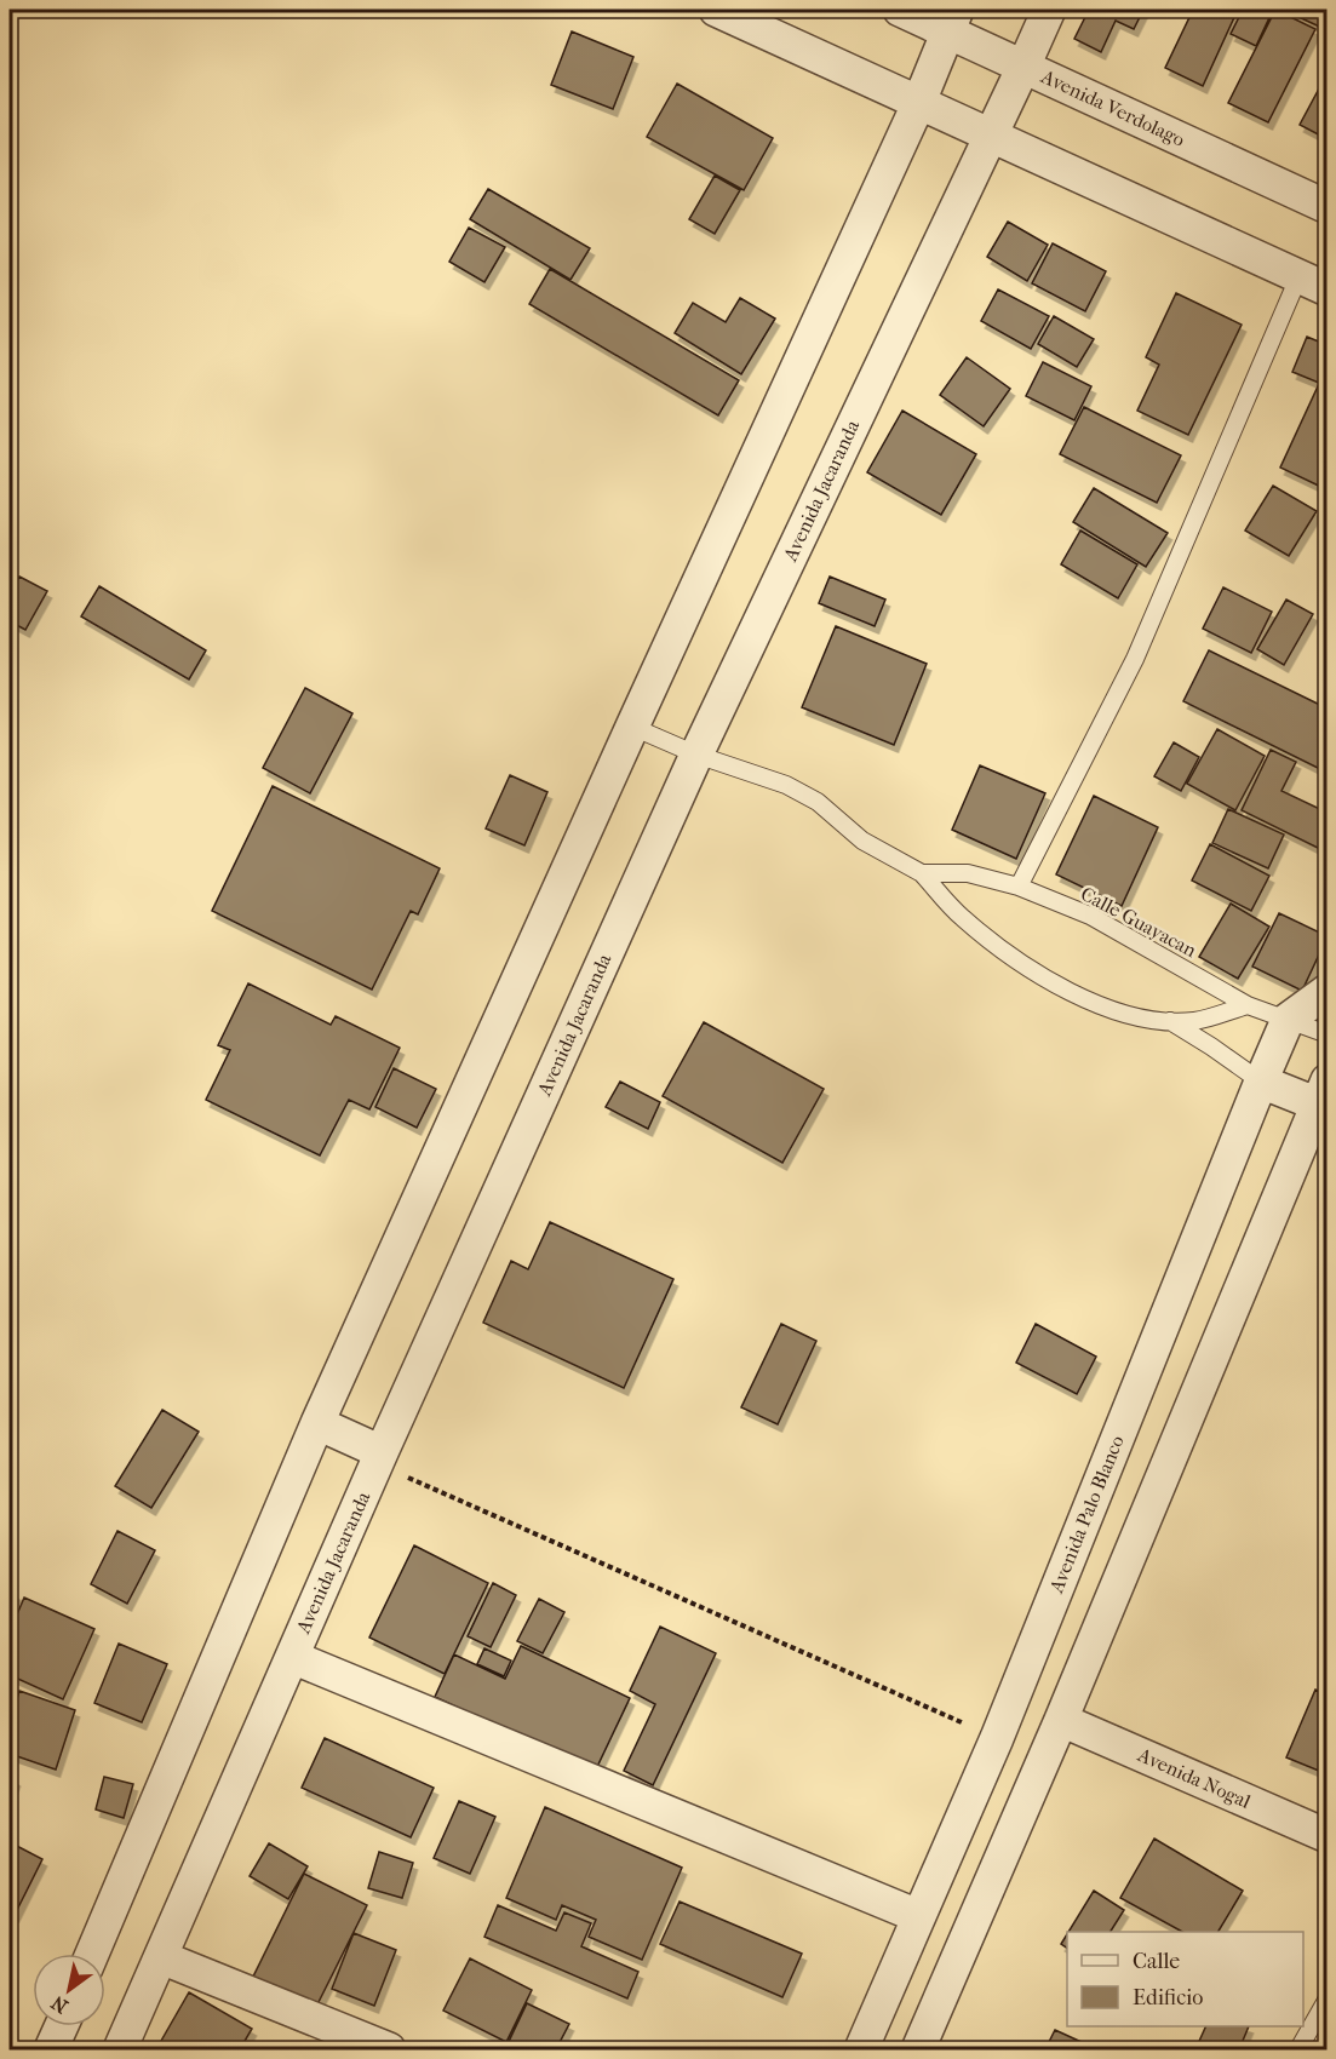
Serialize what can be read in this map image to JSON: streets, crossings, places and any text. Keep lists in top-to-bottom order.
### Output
{
  "streets": {
    "street": [
      "Avenida Verdolago",
      "Avenida Jacaranda",
      "Avenida Palo Blanco",
      "Avenida Nogal"
    ],
    "lane": ["Calle Guayacan"]
  },
  "crossings": [
    ["Avenida Verdolago", "Avenida Jacaranda"],
    ["Avenida Jacaranda", "Calle Guayacan"],
    ["Calle Guayacan", "Avenida Palo Blanco"]
  ],
  "legend": ["Calle", "Edificio"],
  "north": "bottom left"
}
